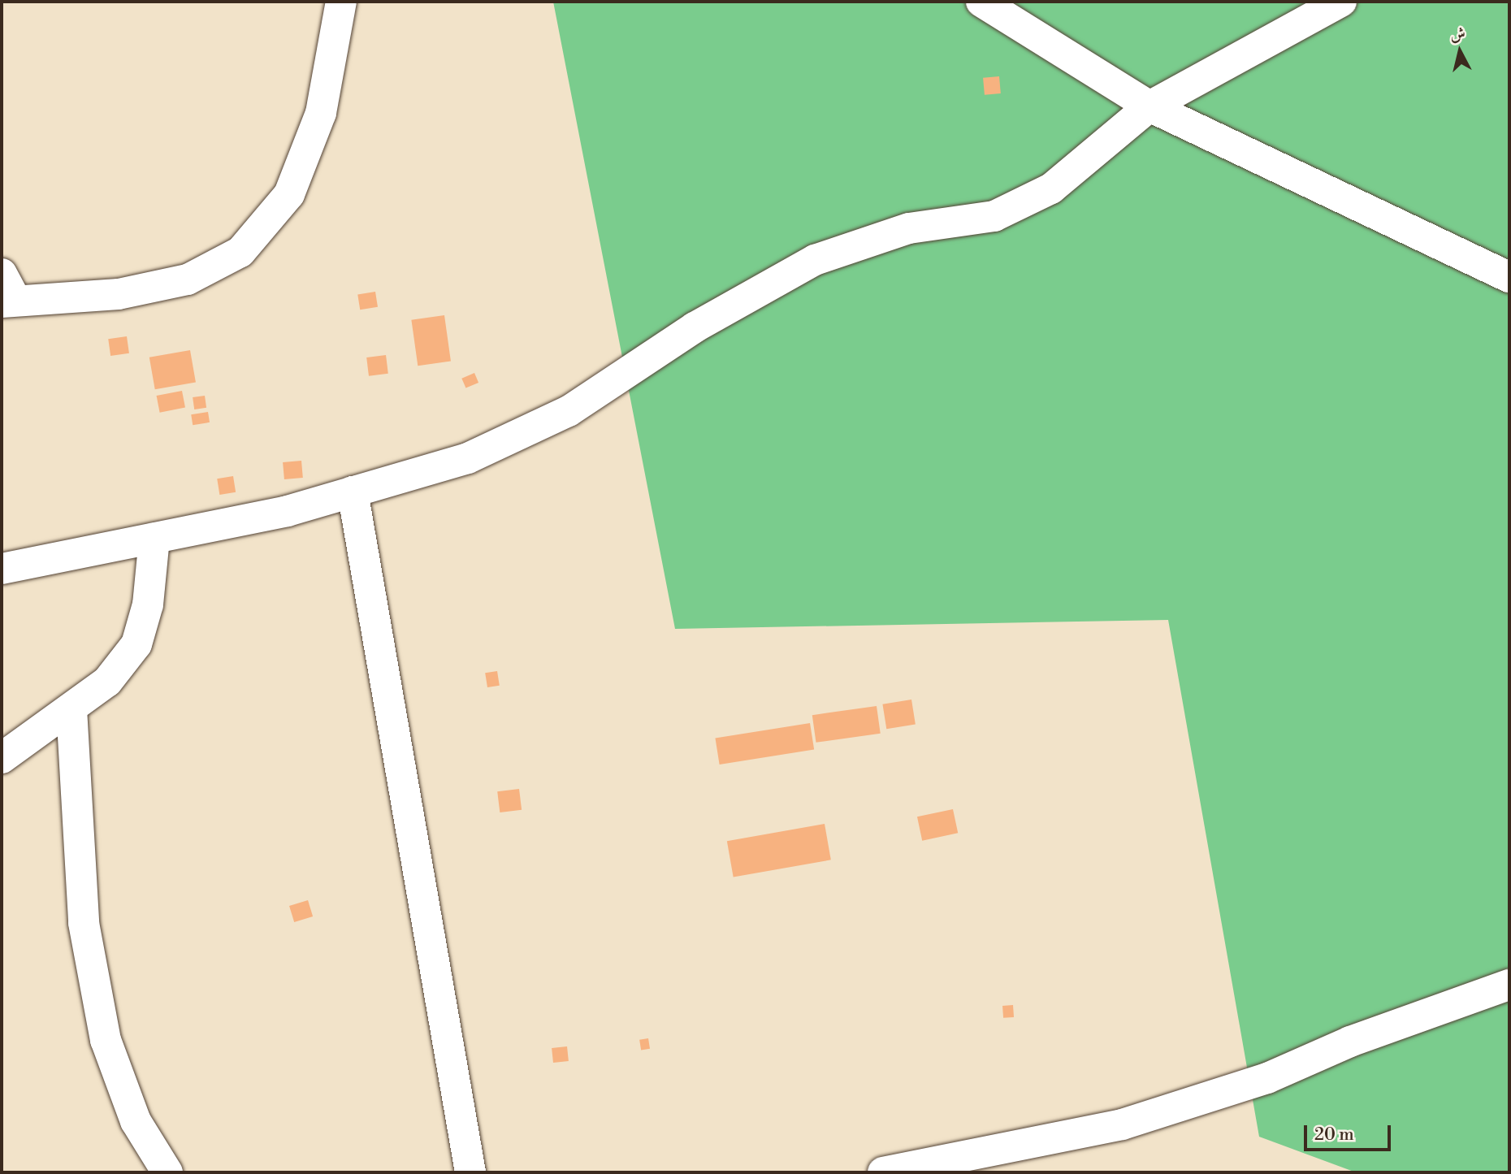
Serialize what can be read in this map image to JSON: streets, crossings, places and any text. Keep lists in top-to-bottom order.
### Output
{
  "scale_bar": "20 m",
  "north": "top"
}
